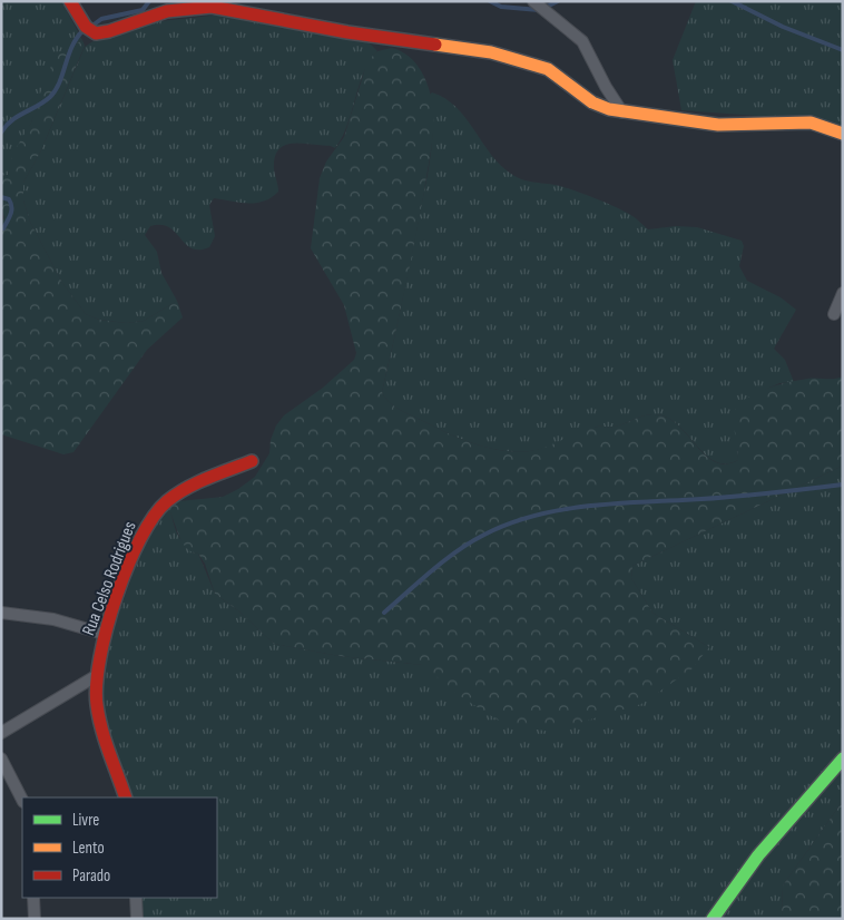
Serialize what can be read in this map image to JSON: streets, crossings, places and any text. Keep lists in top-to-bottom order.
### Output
{
  "streets": {
    "street": ["Rua Celso Rodrigues"]
  },
  "legend": ["Livre", "Lento", "Parado"]
}
